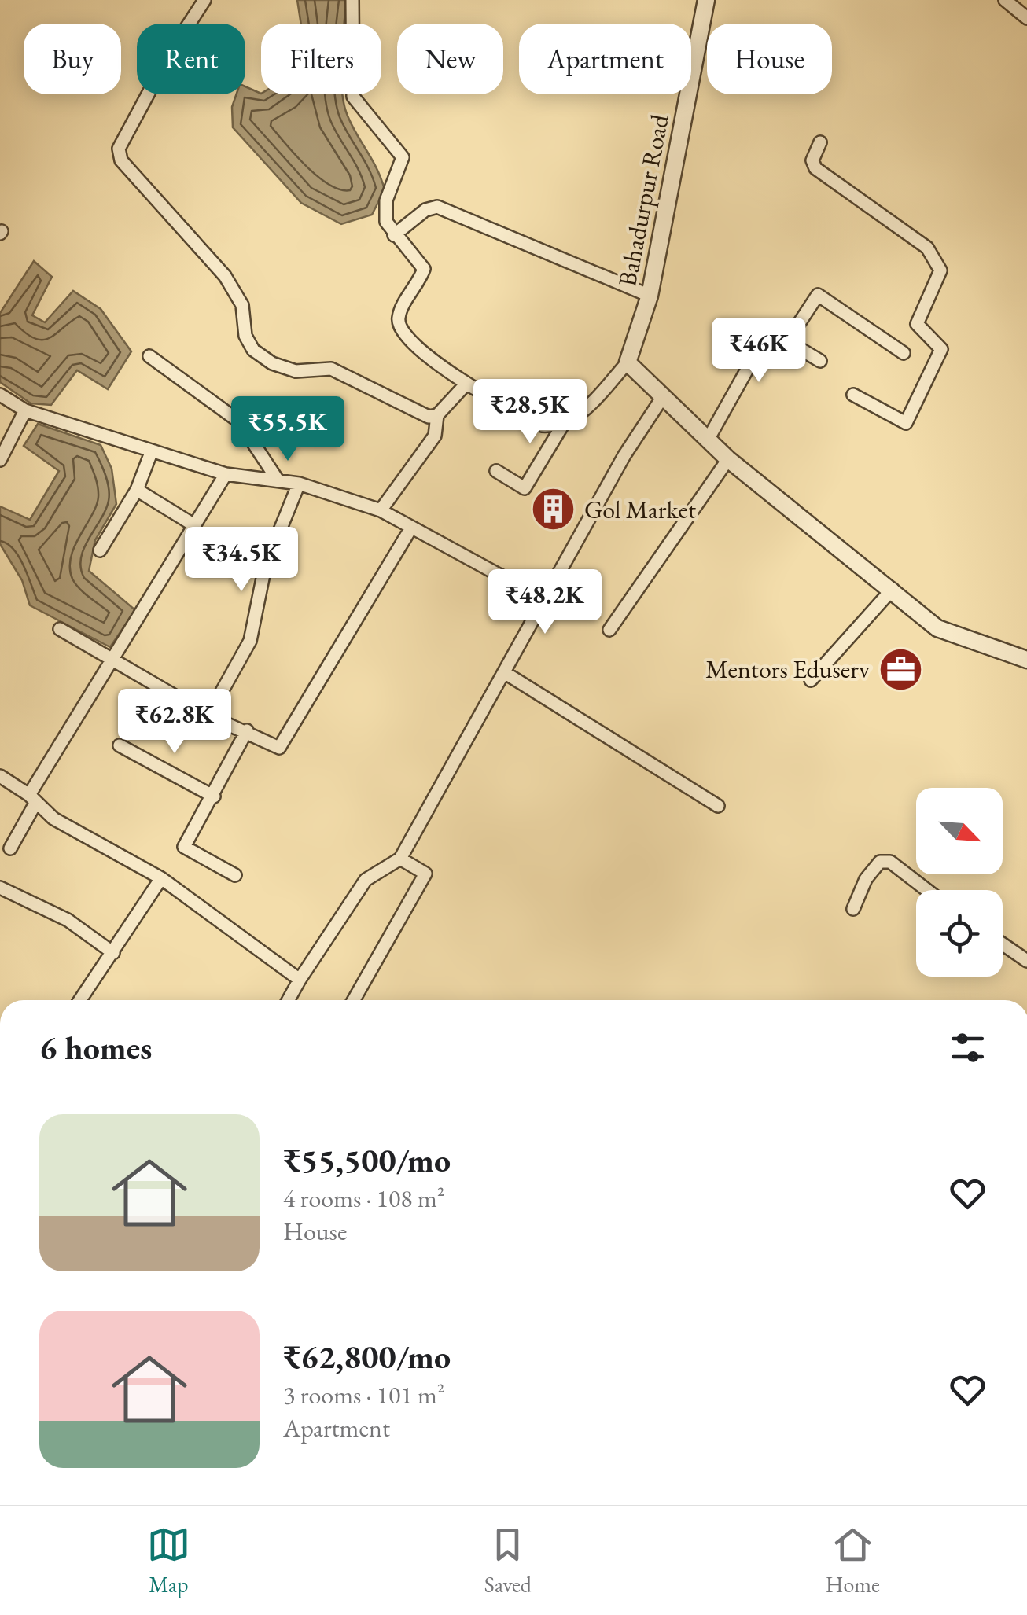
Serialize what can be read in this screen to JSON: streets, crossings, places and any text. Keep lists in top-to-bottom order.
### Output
{
  "streets": {
    "street": ["Bahadurpur Road"]
  },
  "places": {
    "building": ["Gol Market"],
    "office": ["Mentors Eduserv"]
  },
  "north": "bottom right",
  "page": {
    "chip": [
      "Buy",
      "Rent",
      "Filters",
      "New",
      "Apartment",
      "House"
    ],
    "price": [
      "₹46K",
      "₹28.5K",
      "₹55.5K",
      "₹34.5K",
      "₹48.2K",
      "₹62.8K"
    ],
    "heading": "6 homes",
    "list": [
      {
        "name": "₹55,500/mo",
        "note": "4 rooms · 108 m² · House"
      },
      {
        "name": "₹62,800/mo",
        "note": "3 rooms · 101 m² · Apartment"
      }
    ],
    "tabs": ["Map", "Saved", "Home"]
  }
}
